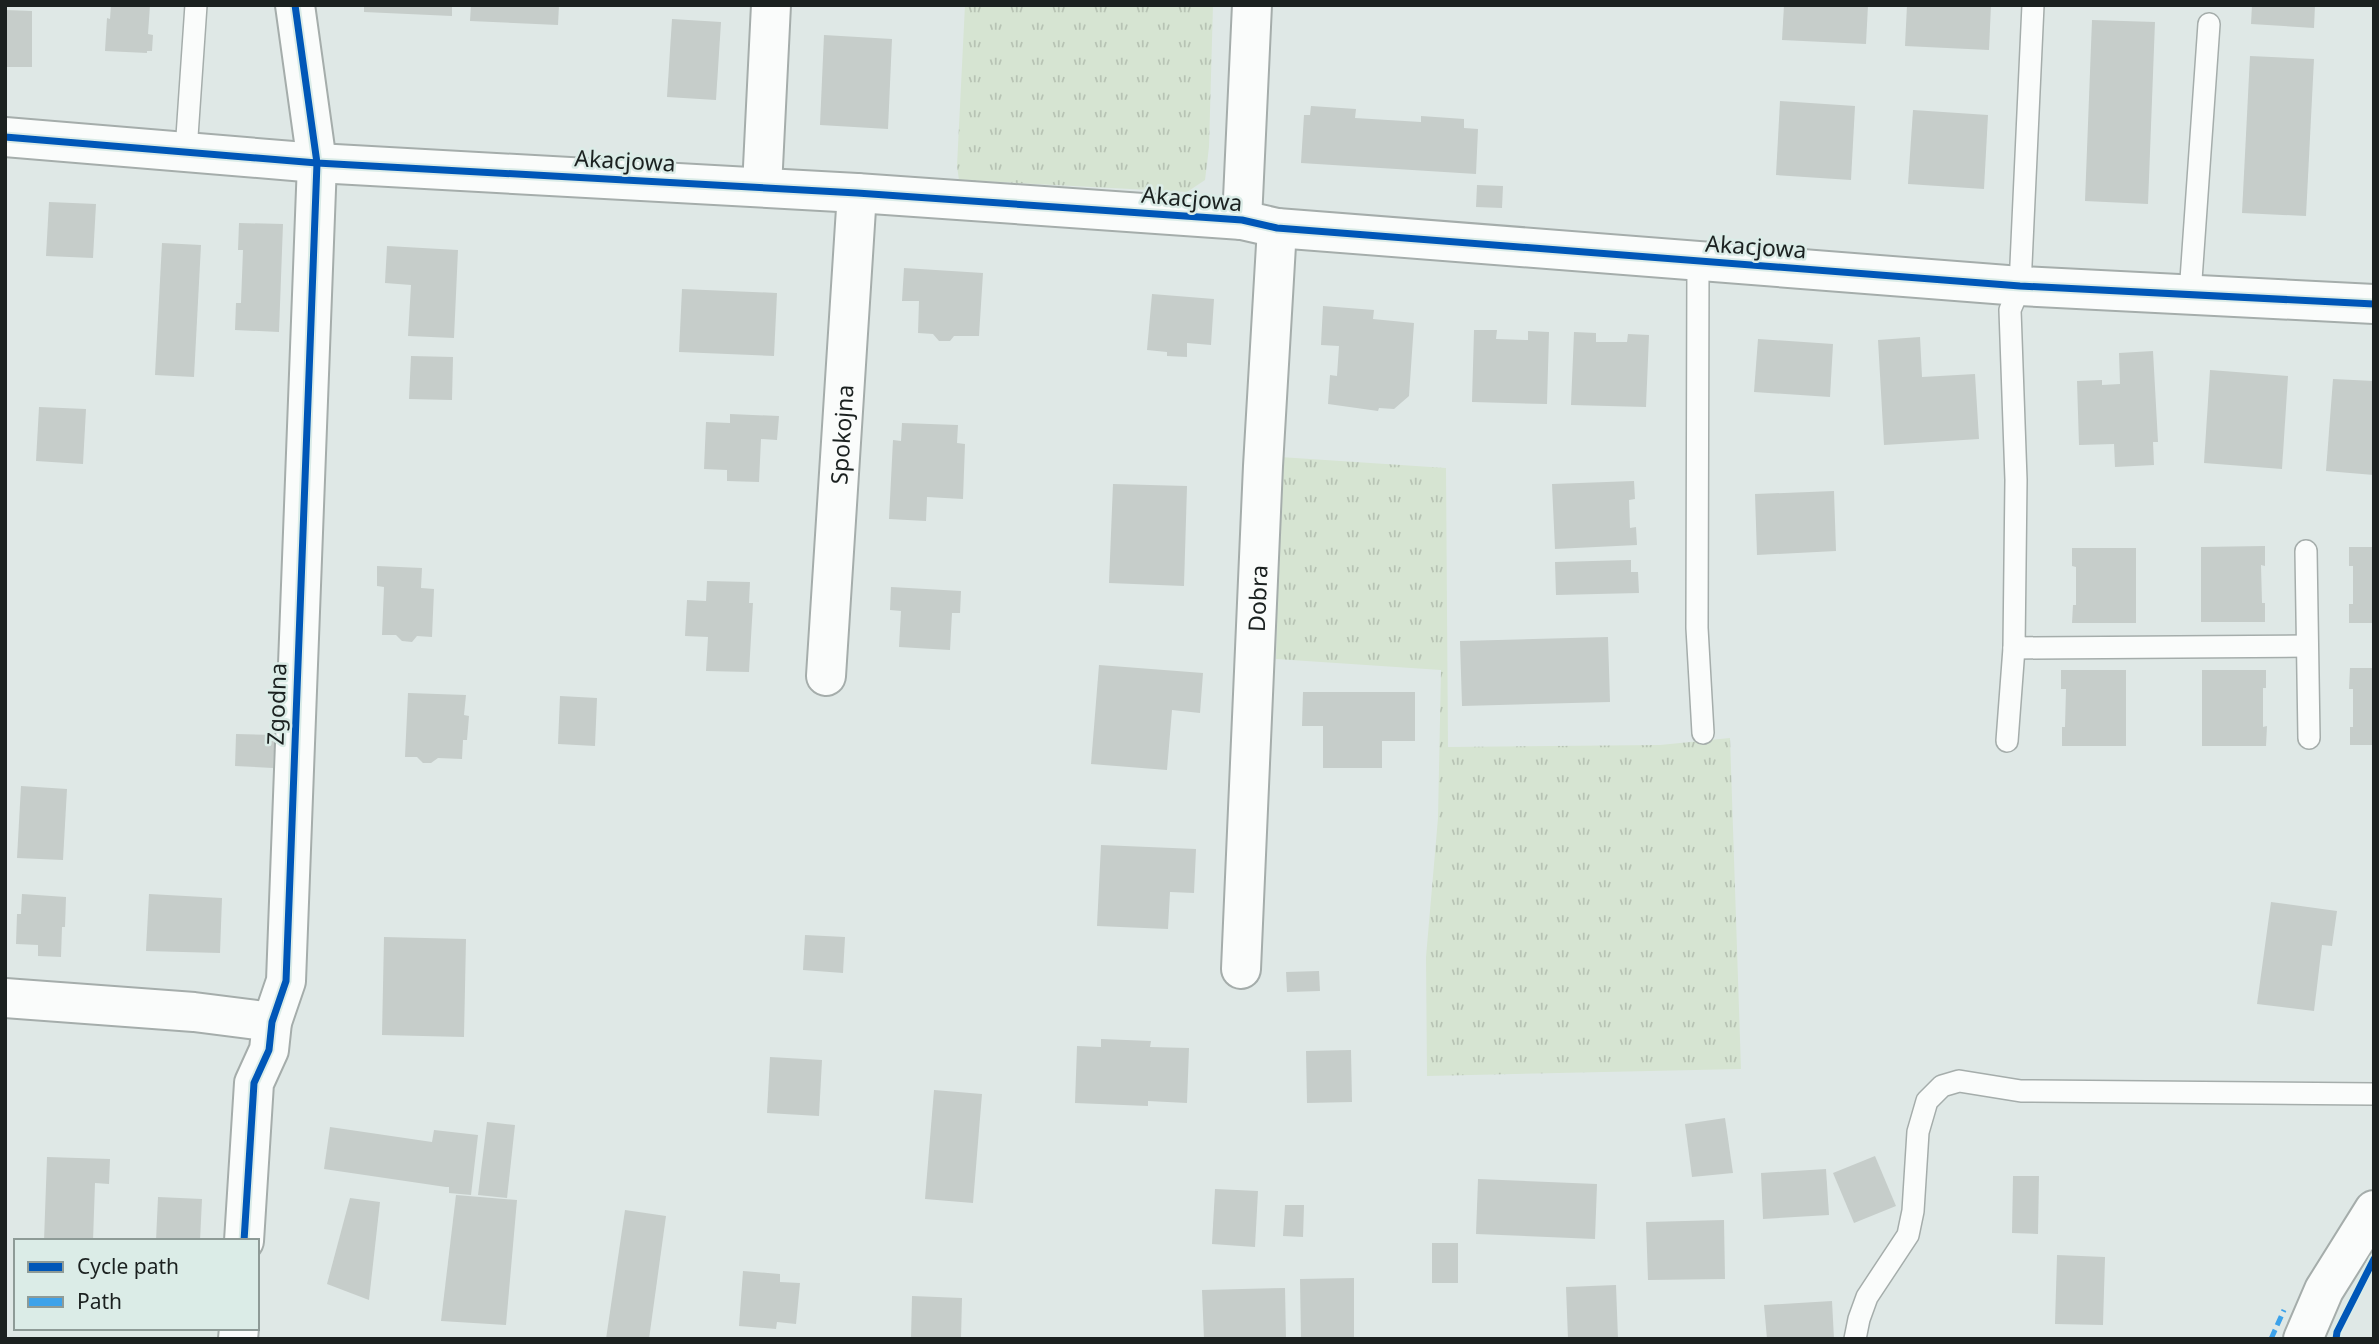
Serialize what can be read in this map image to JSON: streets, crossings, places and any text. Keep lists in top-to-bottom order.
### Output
{
  "streets": {
    "street": [
      "Akacjowa",
      "Spokojna",
      "Dobra",
      "Zgodna"
    ]
  },
  "crossings": [
    ["Akacjowa", "Spokojna"],
    ["Akacjowa", "Dobra"],
    ["Akacjowa", "Zgodna"]
  ],
  "legend": ["Cycle path", "Path"]
}
